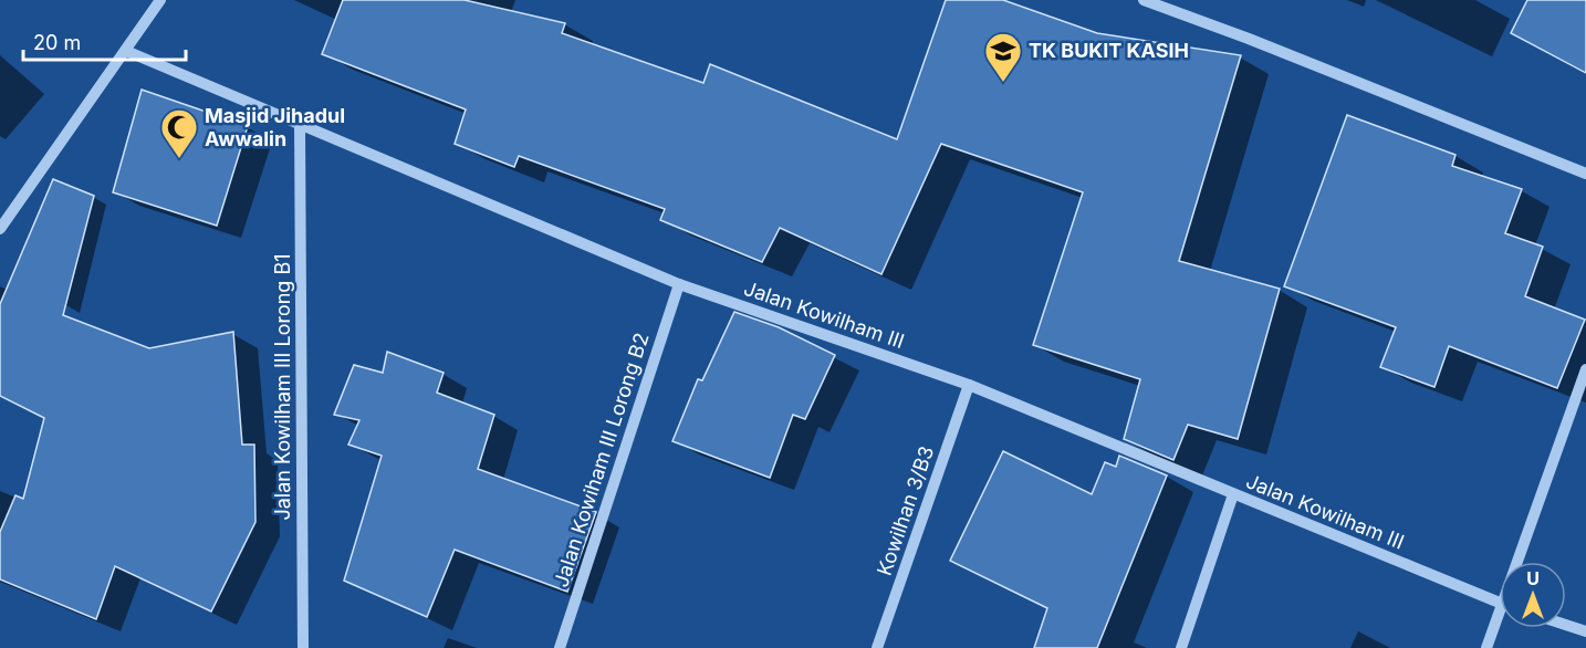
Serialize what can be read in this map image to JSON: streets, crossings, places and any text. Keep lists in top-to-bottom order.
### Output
{
  "streets": {
    "street": [
      "Jalan Kowilham III",
      "Jalan Kowilham III Lorong B1",
      "Jalan Kowiham III Lorong B2",
      "Kowilhan 3/B3"
    ]
  },
  "crossings": [
    ["Jalan Kowilham III", "Jalan Kowilham III Lorong B1"],
    ["Jalan Kowilham III", "Jalan Kowiham III Lorong B2"],
    ["Jalan Kowilham III", "Kowilhan 3/B3"]
  ],
  "places": {
    "school or university": ["TK BUKIT KASIH"],
    "mosque": ["Masjid Jihadul Awwalin"]
  },
  "scale_bar": "20 m",
  "north": "top"
}
